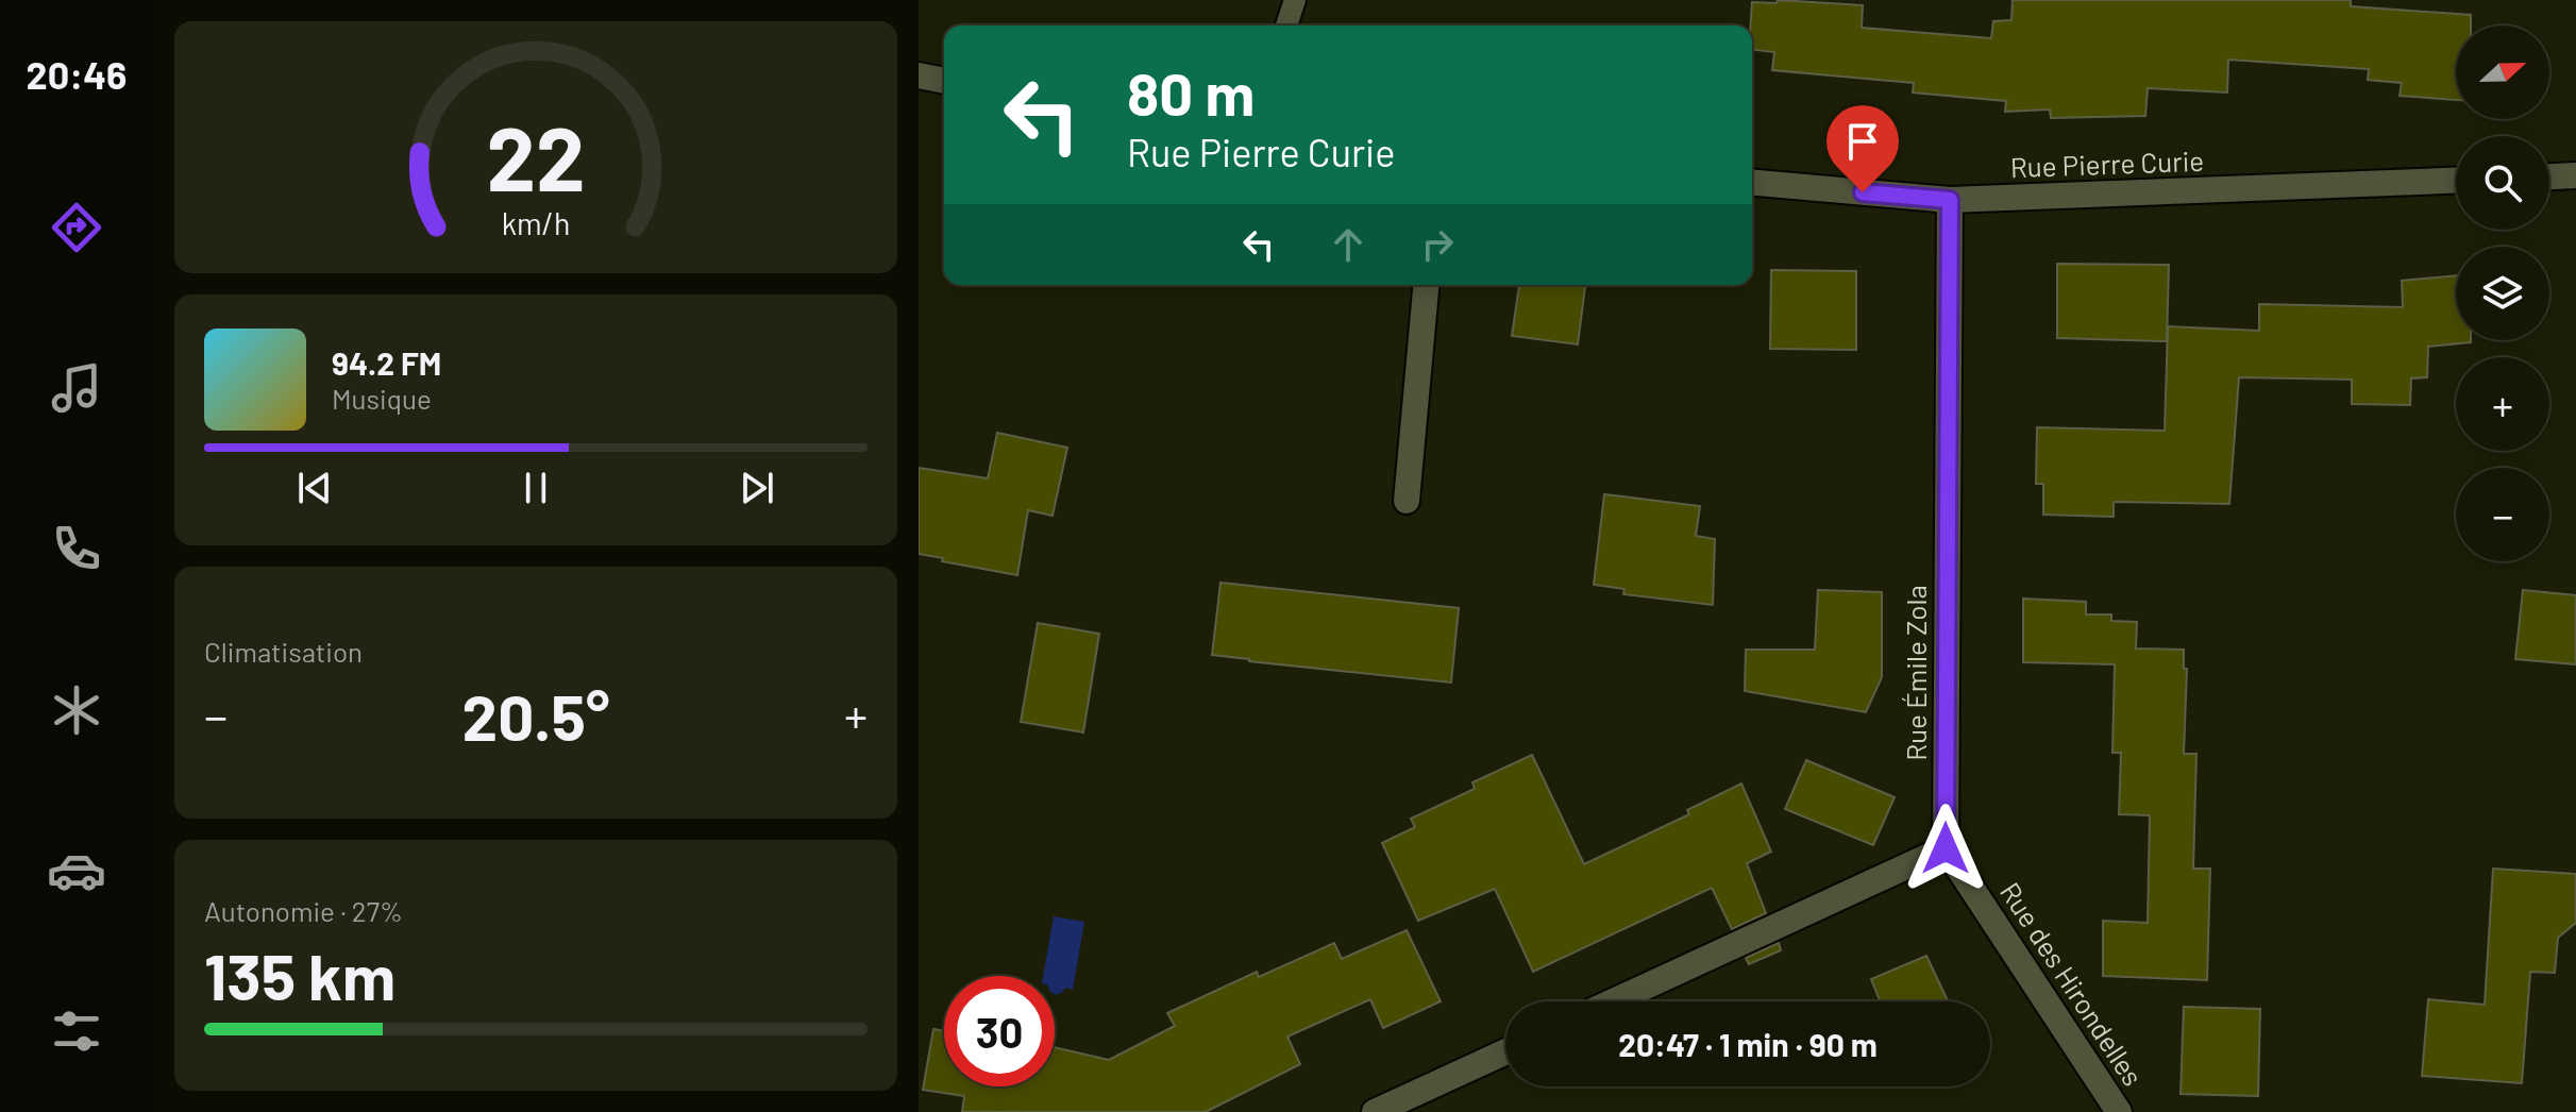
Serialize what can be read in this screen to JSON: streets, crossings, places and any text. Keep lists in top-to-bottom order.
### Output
{
  "streets": {
    "street": ["Rue Pierre Curie", "Rue Émile Zola", "Rue des Hirondelles"]
  },
  "crossings": [
    ["Rue Pierre Curie", "Rue Émile Zola"],
    ["Rue Émile Zola", "Rue des Hirondelles"]
  ],
  "north": "right",
  "page": {
    "tabs": "20:46",
    "map_buttons": ["+", "−"],
    "turn": ["80 m", "Rue Pierre Curie"],
    "song": ["94.2 FM", "Musique"],
    "tile": [
      "Climatisation",
      ["Autonomie · 27%", "135 km"]
    ],
    "heat": ["−", "20.5°", "+"],
    "limit": "30",
    "trip": "20:47 · 1 min · 90 m",
    "gauge": ["22", "km/h"]
  }
}
